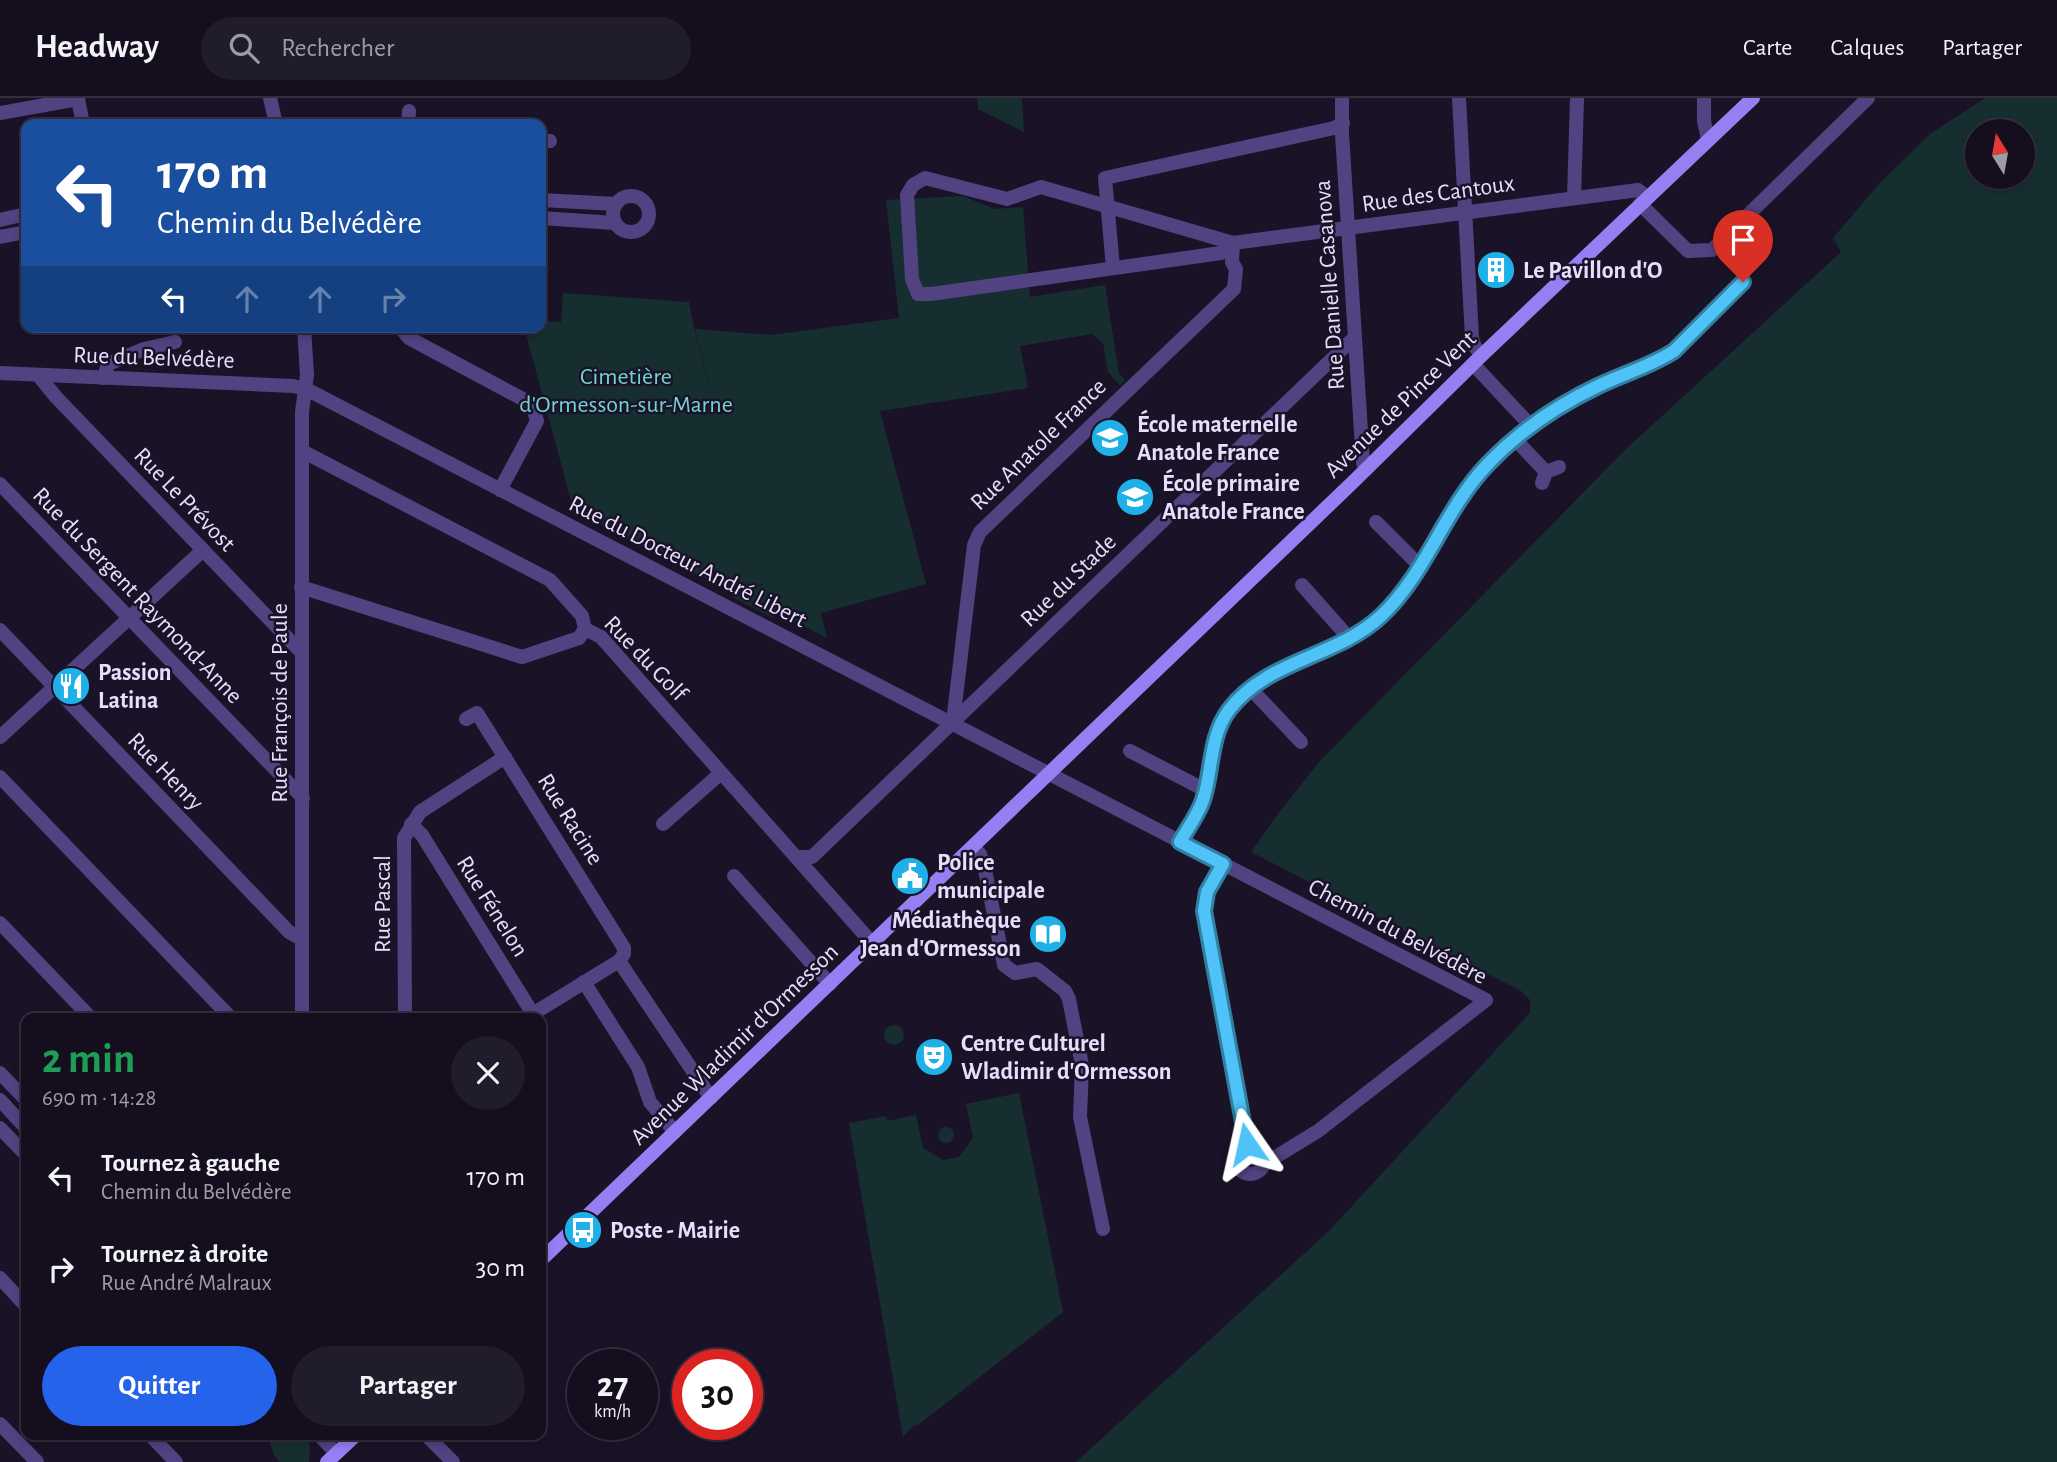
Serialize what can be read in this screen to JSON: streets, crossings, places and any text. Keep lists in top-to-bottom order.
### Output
{
  "streets": {
    "main road": ["Avenue de Pince Vent", "Avenue Wladimir d'Ormesson"],
    "street": [
      "Rue des Cantoux",
      "Rue Danielle Casanova",
      "Rue du Belvédère",
      "Rue Anatole France",
      "Rue Le Prévost",
      "Rue du Docteur André Libert",
      "Rue du Stade",
      "Rue du Sergent Raymond-Anne",
      "Rue du Golf",
      "Rue François de Paule",
      "Rue Henry",
      "Rue Racine",
      "Rue Pascal",
      "Rue Fénelon",
      "Chemin du Belvédère"
    ]
  },
  "crossings": [
    ["Rue des Cantoux", "Rue Danielle Casanova"],
    ["Rue des Cantoux", "Avenue de Pince Vent"],
    ["Rue des Cantoux", "Rue Anatole France"],
    ["Rue Danielle Casanova", "Avenue de Pince Vent"],
    ["Rue Danielle Casanova", "Rue du Stade"],
    ["Rue du Belvédère", "Rue Le Prévost"],
    ["Rue du Belvédère", "Rue du Docteur André Libert"],
    ["Rue du Belvédère", "Rue François de Paule"],
    ["Avenue de Pince Vent", "Rue du Docteur André Libert"],
    ["Avenue de Pince Vent", "Chemin du Belvédère"],
    ["Avenue de Pince Vent", "Avenue Wladimir d'Ormesson"],
    ["Rue Anatole France", "Rue du Docteur André Libert"],
    ["Rue Anatole France", "Rue du Stade"],
    ["Rue Le Prévost", "Rue François de Paule"],
    ["Rue du Docteur André Libert", "Rue du Stade"],
    ["Rue du Docteur André Libert", "Rue François de Paule"],
    ["Rue du Docteur André Libert", "Chemin du Belvédère"],
    ["Rue du Docteur André Libert", "Avenue Wladimir d'Ormesson"],
    ["Rue du Sergent Raymond-Anne", "Rue François de Paule"],
    ["Rue du Golf", "Rue François de Paule"],
    ["Rue du Golf", "Avenue Wladimir d'Ormesson"],
    ["Rue François de Paule", "Rue Henry"],
    ["Rue Racine", "Rue Pascal"],
    ["Rue Racine", "Avenue Wladimir d'Ormesson"],
    ["Rue Pascal", "Rue Fénelon"],
    ["Chemin du Belvédère", "Avenue Wladimir d'Ormesson"]
  ],
  "parks": ["Cimetière d'Ormesson-sur-Marne"],
  "places": {
    "building": ["Le Pavillon d'O"],
    "school or university": ["École maternelle Anatole France", "École primaire Anatole France"],
    "restaurant": ["Passion Latina"],
    "public building": ["Police municipale"],
    "library": ["Médiathèque Jean d'Ormesson"],
    "theatre": ["Centre Culturel Wladimir d'Ormesson"],
    "bus stop": ["Poste - Mairie"]
  },
  "north": "top",
  "page": {
    "header": "Headway",
    "search": "Rechercher",
    "nav": ["Carte", "Calques", "Partager"],
    "turn": ["170 m", "Chemin du Belvédère"],
    "heading": ["2 min", "690 m · 14:28"],
    "list": [
      {
        "name": "Tournez à gauche",
        "note": "Chemin du Belvédère",
        "value": "170 m"
      },
      {
        "name": "Tournez à droite",
        "note": "Rue André Malraux",
        "value": "30 m"
      }
    ],
    "buttons": ["Quitter", "Partager"],
    "speed": "27 km/h",
    "limit": "30"
  }
}
